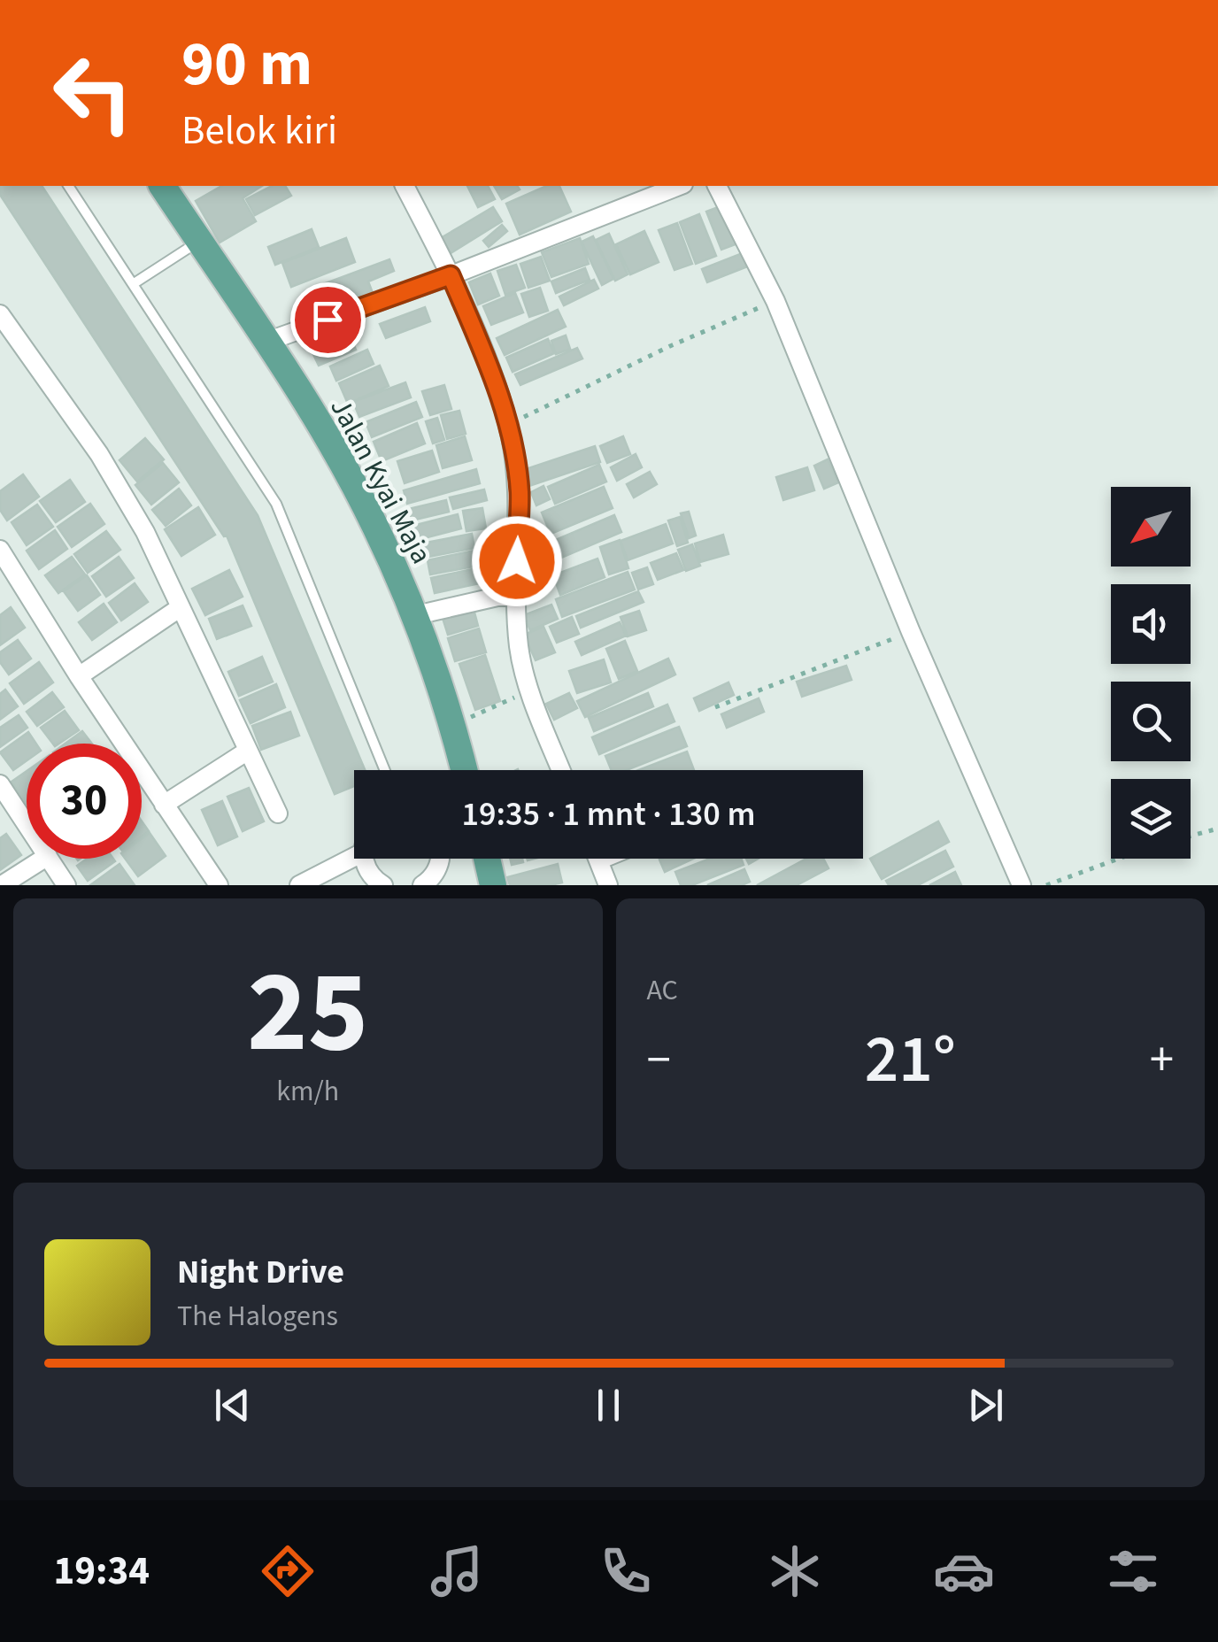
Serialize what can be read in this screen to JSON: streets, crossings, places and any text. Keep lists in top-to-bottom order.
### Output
{
  "streets": {
    "main road": ["Jalan Kyai Maja"]
  },
  "north": "bottom left",
  "page": {
    "turn": ["90 m", "Belok kiri"],
    "limit": "30",
    "trip": "19:35 · 1 mnt · 130 m",
    "tile": [
      ["25", "km/h"],
      "AC"
    ],
    "heat": ["−", "21°", "+"],
    "song": ["Night Drive", "The Halogens"],
    "tabs": "19:34"
  }
}
